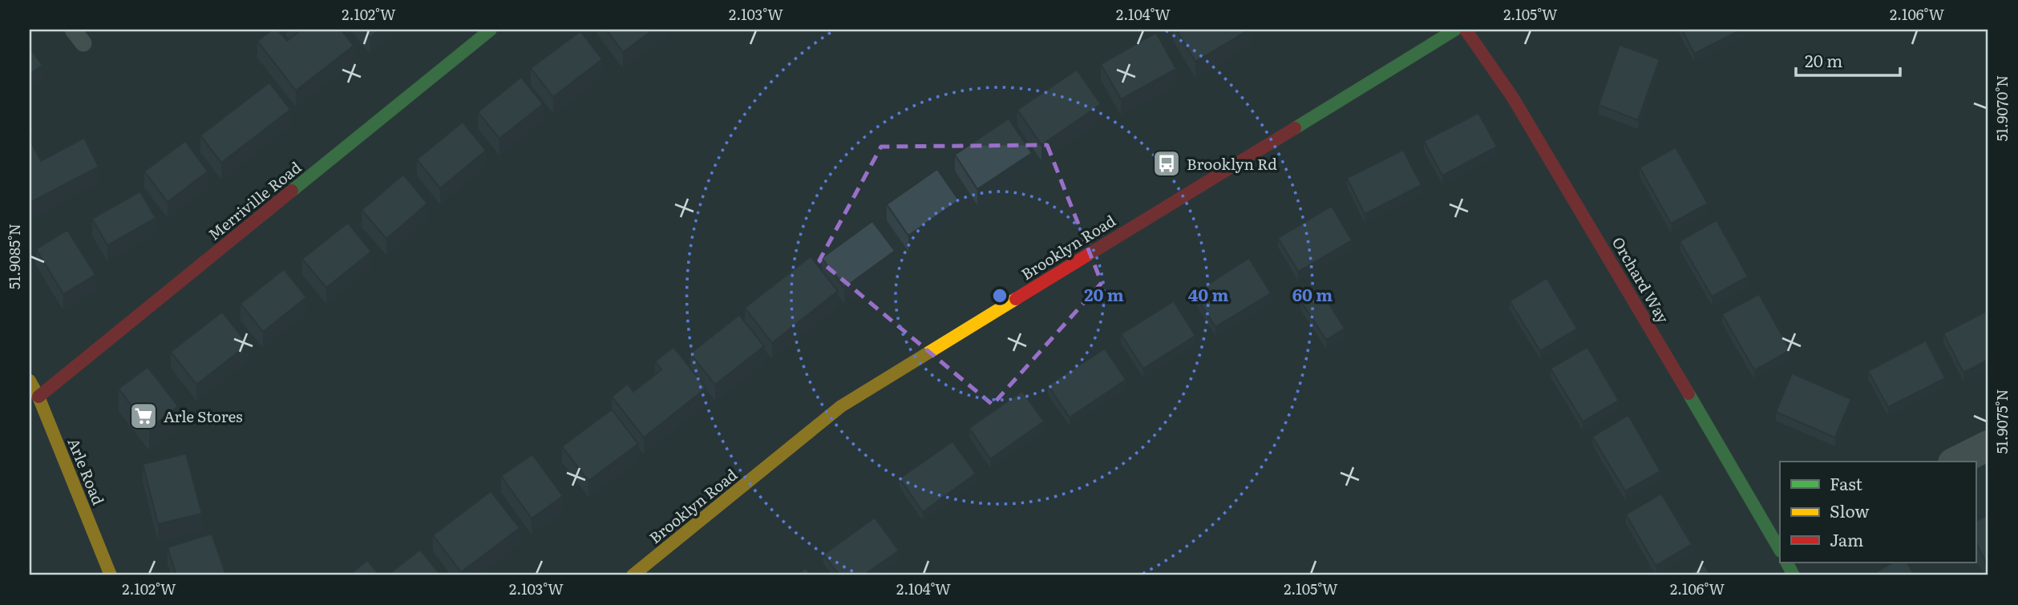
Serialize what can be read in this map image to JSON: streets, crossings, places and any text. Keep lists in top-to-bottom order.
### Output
{
  "streets": {
    "street": [
      "Merriville Road",
      "Brooklyn Road",
      "Orchard Way",
      "Arle Road"
    ]
  },
  "crossings": [
    ["Merriville Road", "Arle Road"]
  ],
  "places": {
    "bus stop": ["Brooklyn Rd"],
    "supermarket": ["Arle Stores"]
  },
  "legend": ["Fast", "Slow", "Jam"],
  "scale_bar": "20 m",
  "coordinates": [
    "2.102°W",
    "2.103°W",
    "2.104°W",
    "2.105°W",
    "2.106°W",
    "51.9070°N",
    "51.9085°N",
    "51.9075°N"
  ],
  "rings": ["20 m", "40 m", "60 m"]
}
